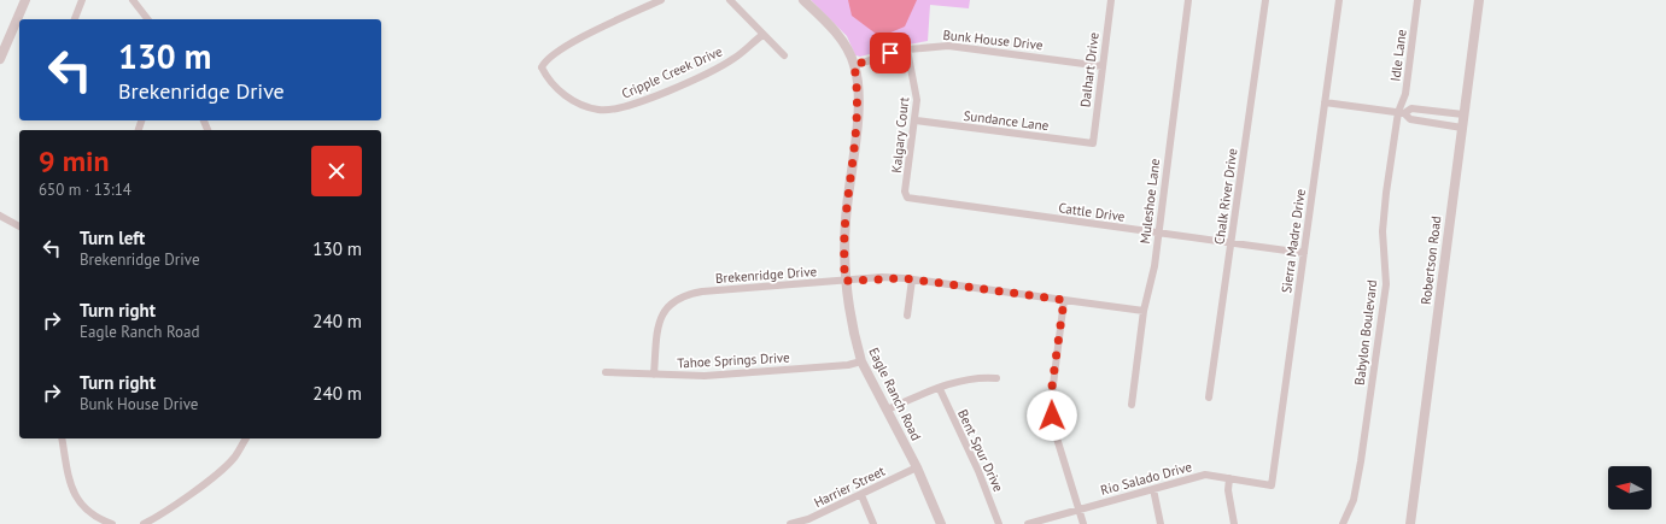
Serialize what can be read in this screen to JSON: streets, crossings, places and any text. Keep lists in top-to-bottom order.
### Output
{
  "streets": {
    "street": [
      "Bunk House Drive",
      "Idle Lane",
      "Dalhart Drive",
      "Cripple Creek Drive",
      "Sundance Lane",
      "Kalgary Court",
      "Chalk River Drive",
      "Muleshoe Lane",
      "Cattle Drive",
      "Sierra Madre Drive",
      "Robertson Road",
      "Brekenridge Drive",
      "Babylon Boulevard",
      "Tahoe Springs Drive",
      "Eagle Ranch Road",
      "Bent Spur Drive",
      "Rio Salado Drive",
      "Harrier Street"
    ]
  },
  "crossings": [
    ["Bunk House Drive", "Dalhart Drive"],
    ["Bunk House Drive", "Kalgary Court"],
    ["Bunk House Drive", "Eagle Ranch Road"],
    ["Idle Lane", "Babylon Boulevard"],
    ["Dalhart Drive", "Sundance Lane"],
    ["Sundance Lane", "Kalgary Court"],
    ["Kalgary Court", "Cattle Drive"],
    ["Chalk River Drive", "Cattle Drive"],
    ["Muleshoe Lane", "Cattle Drive"],
    ["Muleshoe Lane", "Brekenridge Drive"],
    ["Cattle Drive", "Sierra Madre Drive"],
    ["Sierra Madre Drive", "Rio Salado Drive"],
    ["Brekenridge Drive", "Tahoe Springs Drive"],
    ["Brekenridge Drive", "Eagle Ranch Road"],
    ["Tahoe Springs Drive", "Eagle Ranch Road"],
    ["Eagle Ranch Road", "Harrier Street"]
  ],
  "north": "left",
  "page": {
    "turn": ["130 m", "Brekenridge Drive"],
    "heading": ["9 min", "650 m · 13:14"],
    "list": [
      {
        "name": "Turn left",
        "note": "Brekenridge Drive",
        "value": "130 m"
      },
      {
        "name": "Turn right",
        "note": "Eagle Ranch Road",
        "value": "240 m"
      },
      {
        "name": "Turn right",
        "note": "Bunk House Drive",
        "value": "240 m"
      }
    ]
  }
}
